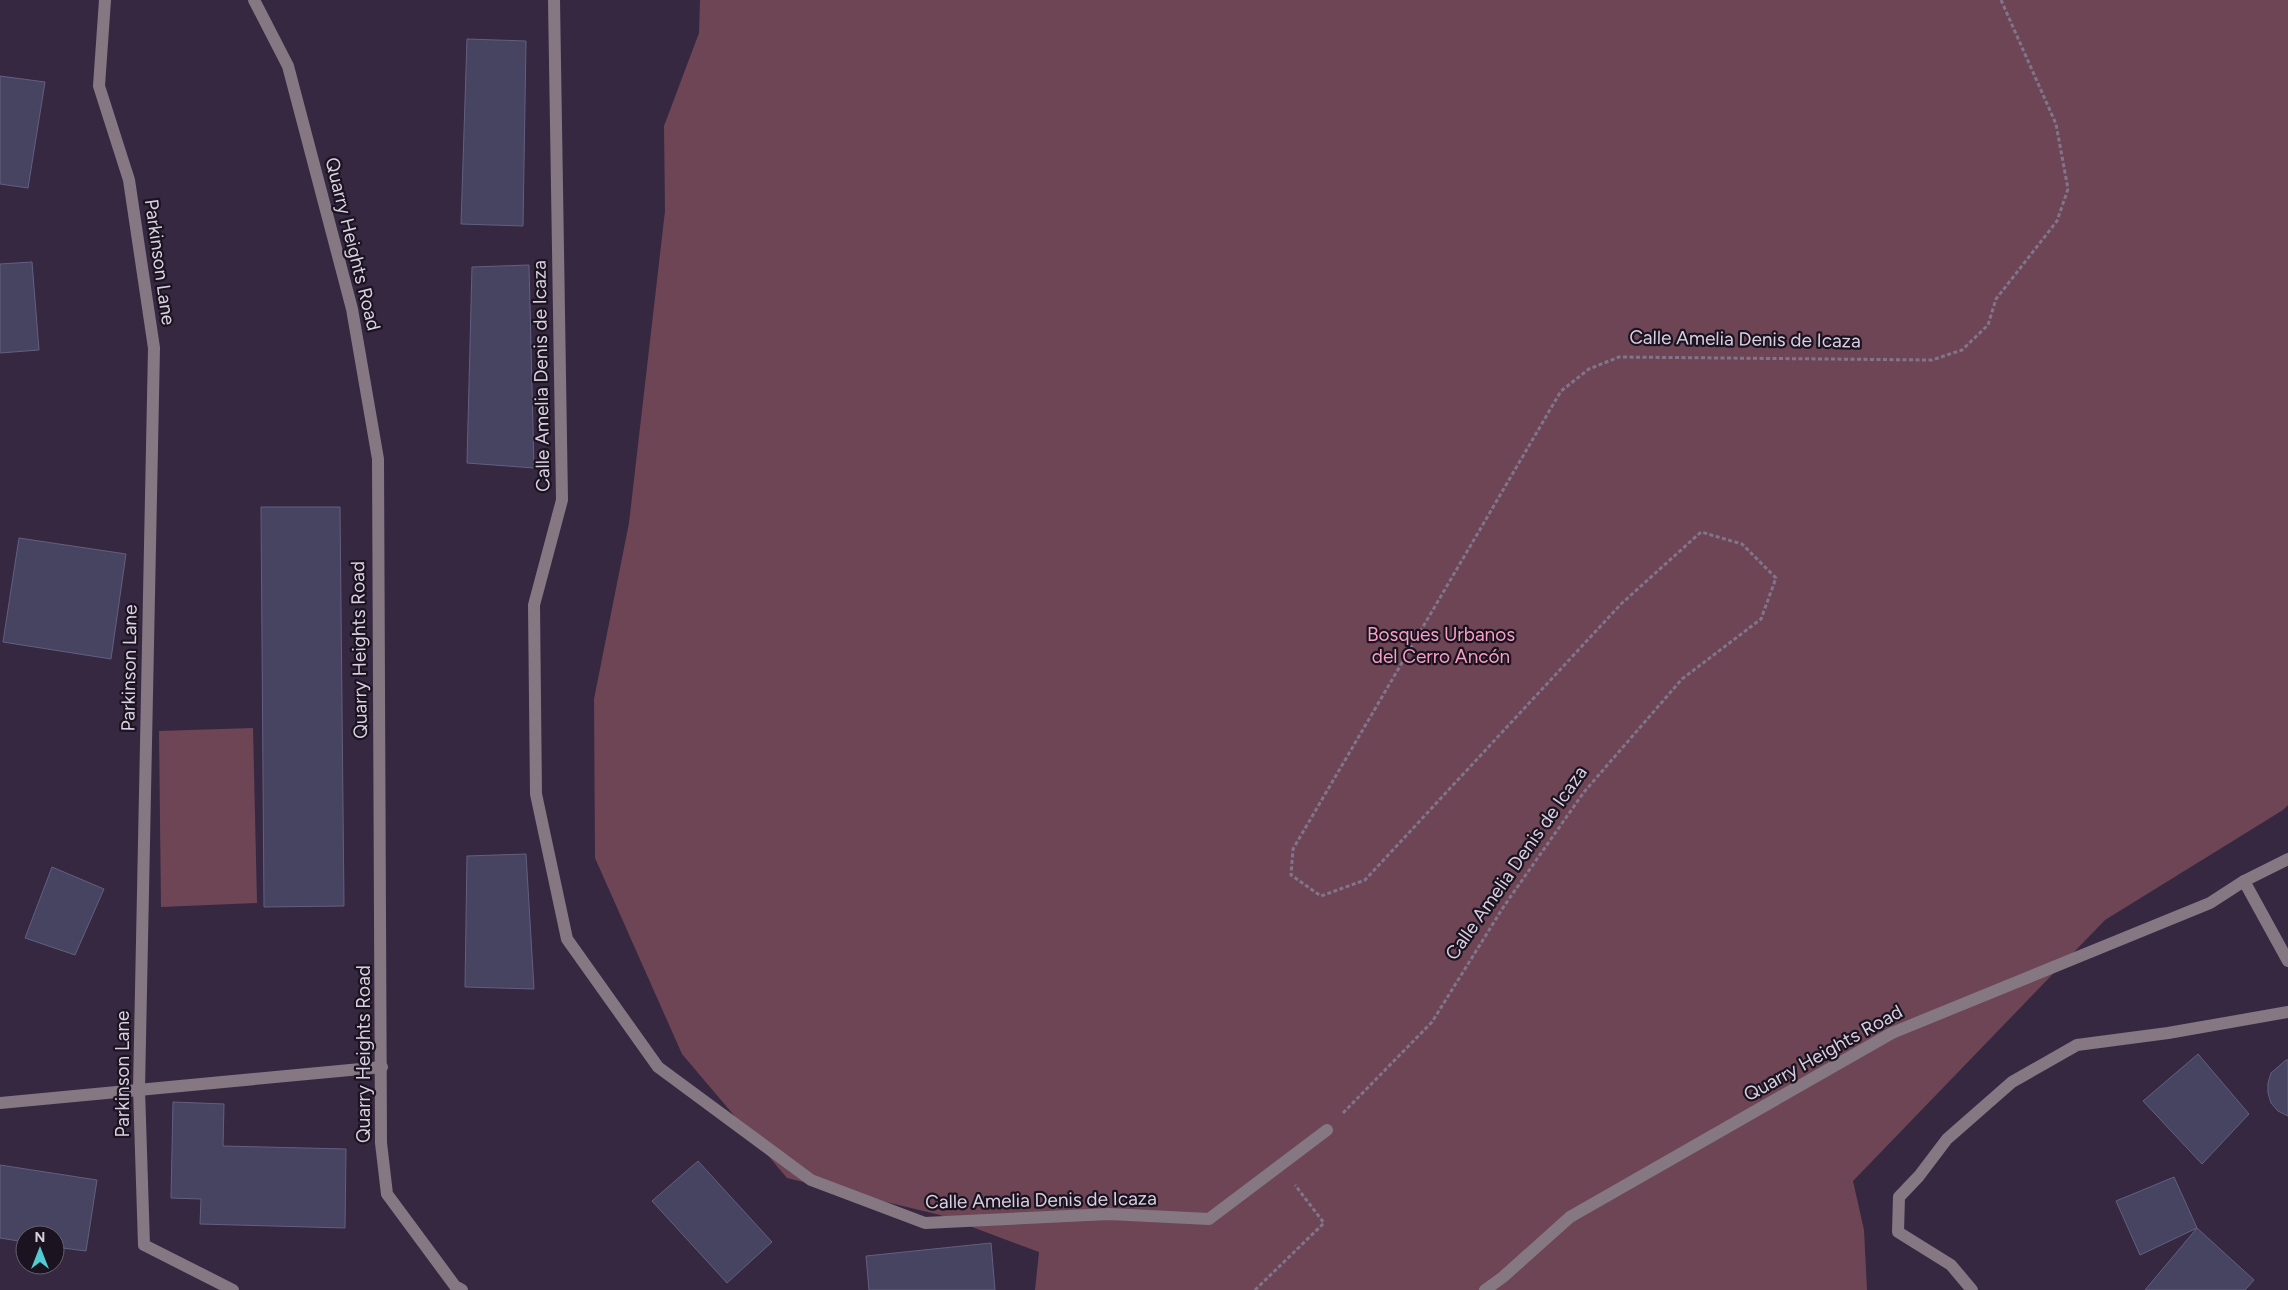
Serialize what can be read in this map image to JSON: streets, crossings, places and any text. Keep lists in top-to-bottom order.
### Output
{
  "streets": {
    "street": ["Quarry Heights Road", "Parkinson Lane", "Calle Amelia Denis de Icaza"]
  },
  "parks": ["Bosques Urbanos del Cerro Ancón"],
  "north": "top"
}
